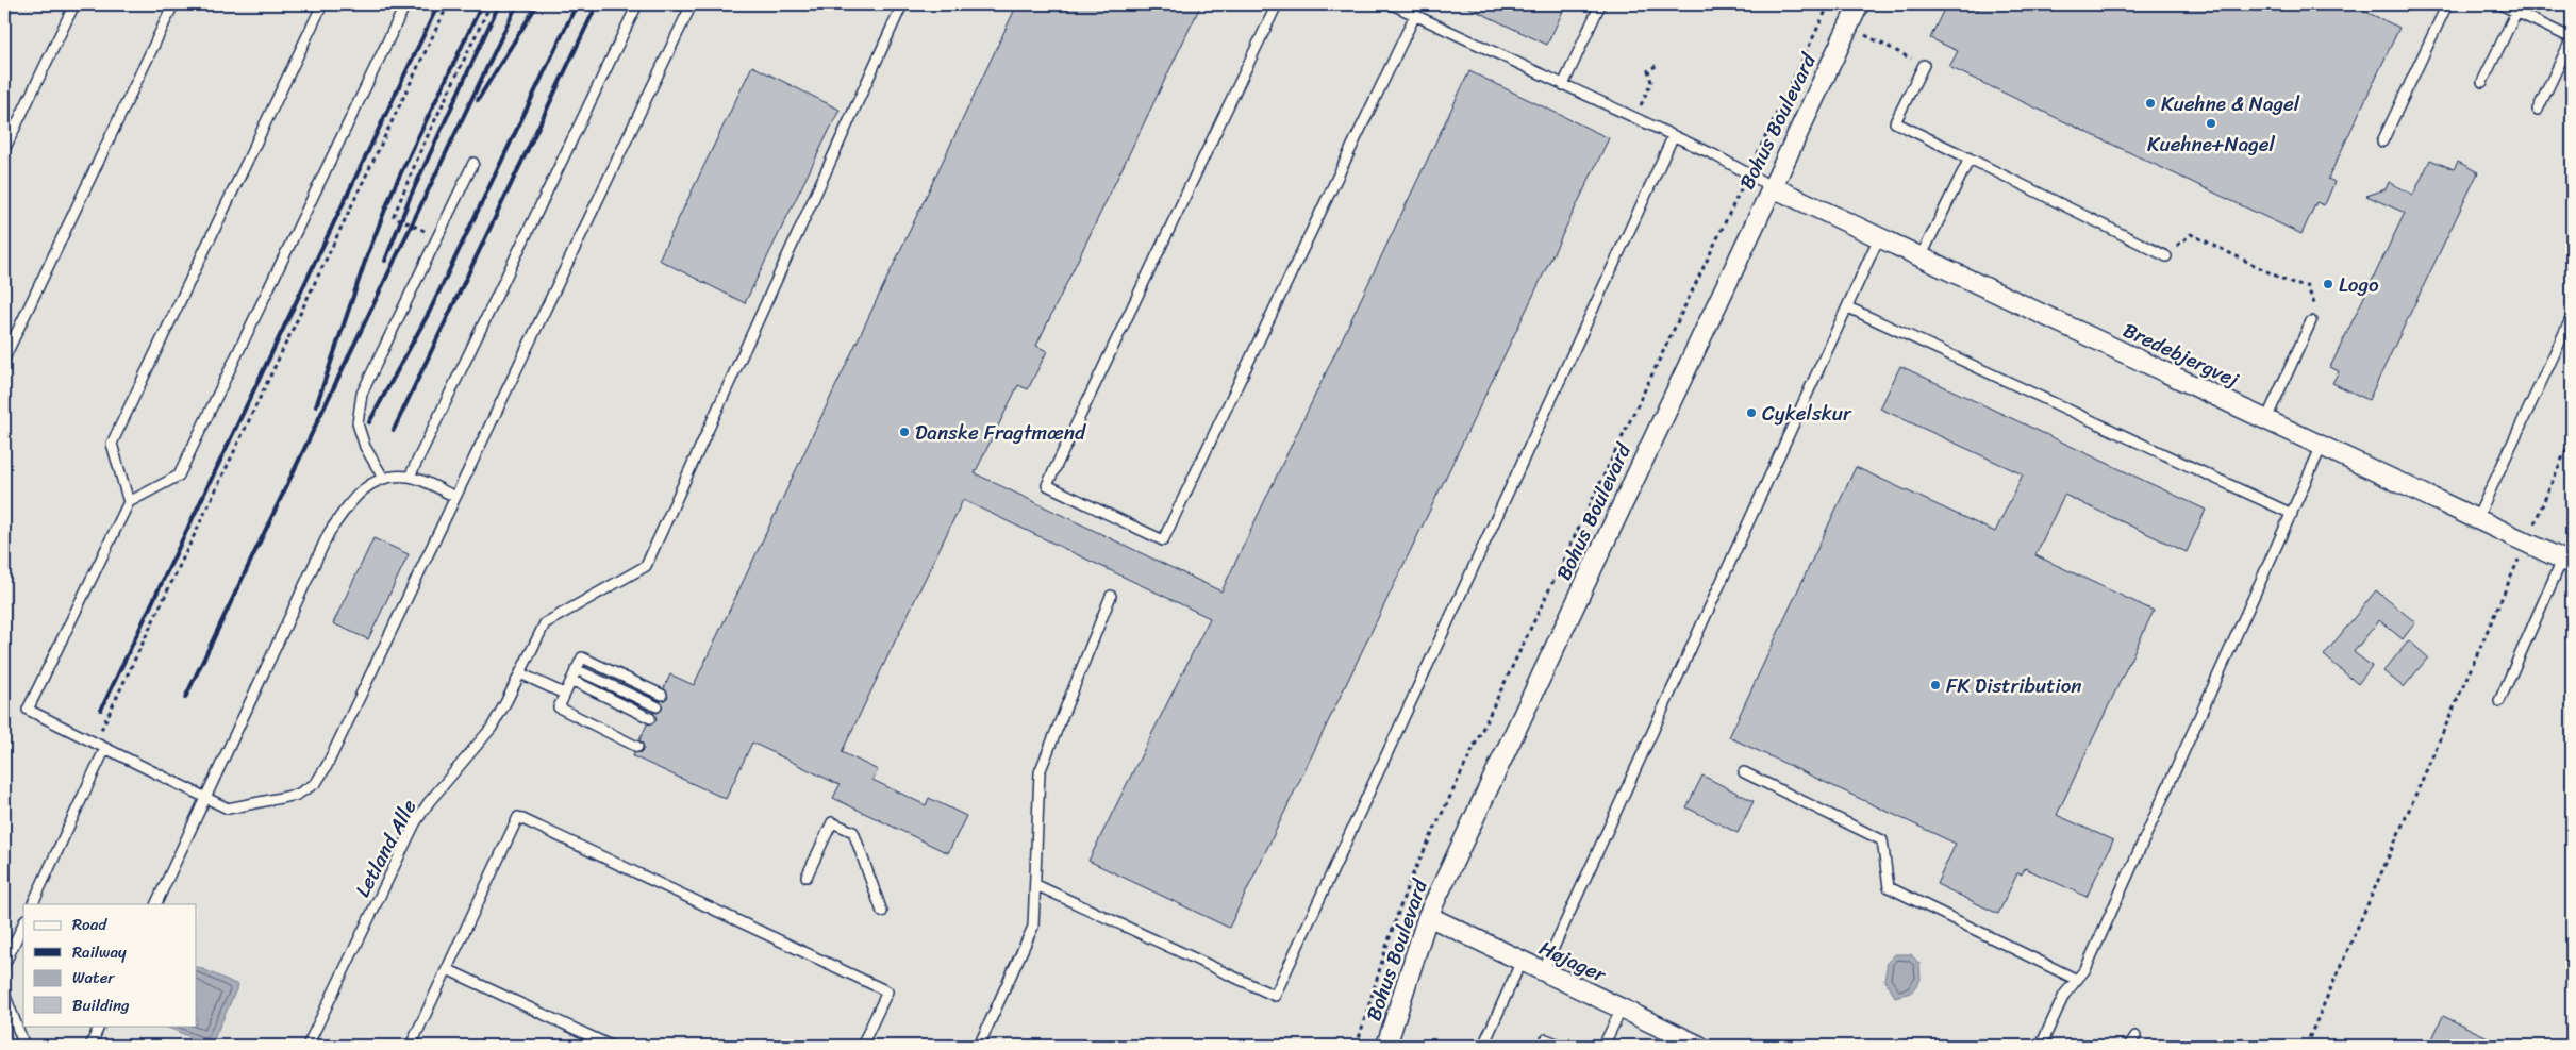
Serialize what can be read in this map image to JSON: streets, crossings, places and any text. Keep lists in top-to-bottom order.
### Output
{
  "streets": {
    "street": ["Bohus Boulevard", "Bredebjergvej", "Højager"],
    "lane": ["Letland Alle"]
  },
  "crossings": [
    ["Bohus Boulevard", "Bredebjergvej"],
    ["Bohus Boulevard", "Højager"]
  ],
  "places": [
    "Kuehne & Nagel",
    "Kuehne+Nagel",
    "Logo",
    "Cykelskur",
    "Danske Fragtmænd",
    "FK Distribution"
  ],
  "legend": [
    "Road",
    "Railway",
    "Water",
    "Building"
  ]
}
